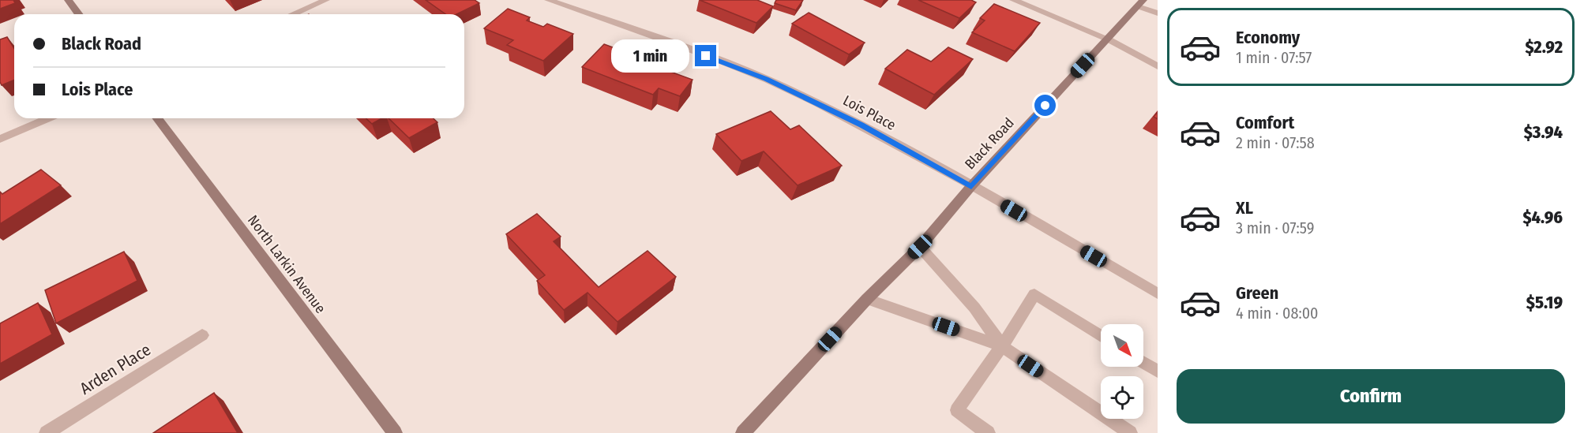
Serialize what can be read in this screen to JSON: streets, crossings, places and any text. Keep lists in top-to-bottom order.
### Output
{
  "streets": {
    "main road": ["Black Road", "North Larkin Avenue"],
    "street": ["Lois Place", "Arden Place"]
  },
  "crossings": [
    ["Lois Place", "Black Road"]
  ],
  "north": "bottom right",
  "page": {
    "list": [
      {
        "name": "Economy",
        "note": "1 min · 07:57",
        "value": "$2.92"
      },
      {
        "name": "Comfort",
        "note": "2 min · 07:58",
        "value": "$3.94"
      },
      {
        "name": "XL",
        "note": "3 min · 07:59",
        "value": "$4.96"
      },
      {
        "name": "Green",
        "note": "4 min · 08:00",
        "value": "$5.19"
      }
    ],
    "banner": ["Black Road", "Lois Place"],
    "bubble": "1 min",
    "buttons": "Confirm"
  }
}
